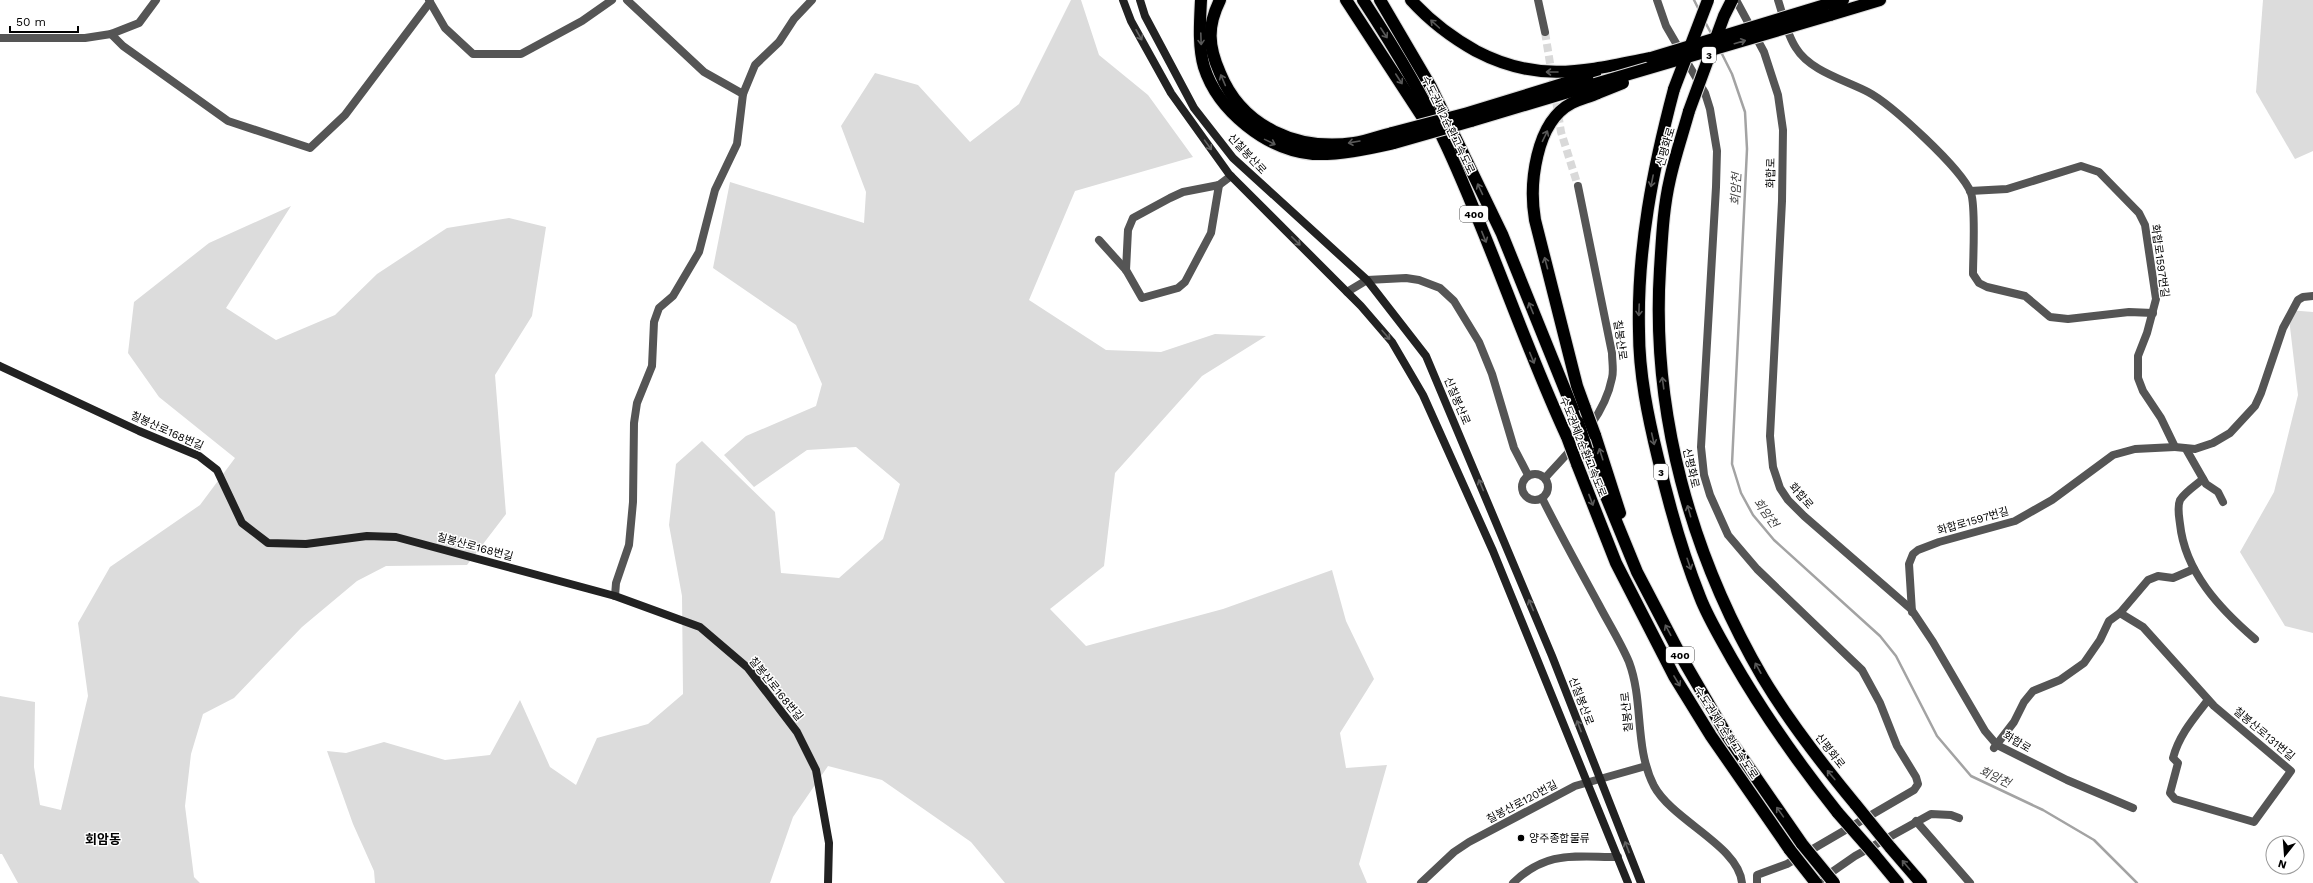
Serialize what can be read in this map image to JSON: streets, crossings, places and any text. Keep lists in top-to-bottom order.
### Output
{
  "streets": {
    "highway": [
      "3",
      "수도권제2순환고속도로",
      "신평화로",
      "400"
    ],
    "street": [
      "신칠봉산로",
      "화합로",
      "화합로1597번길",
      "칠봉산로",
      "칠봉산로168번길",
      "칠봉산로131번길",
      "칠봉산로120번길"
    ]
  },
  "crossings": [
    ["신칠봉산로", "칠봉산로120번길"],
    ["화합로", "화합로1597번길"],
    ["칠봉산로", "칠봉산로120번길"]
  ],
  "districts": ["회암동"],
  "water": ["회암천"],
  "places": ["양주종합물류"],
  "scale_bar": "50 m",
  "north": "bottom"
}
